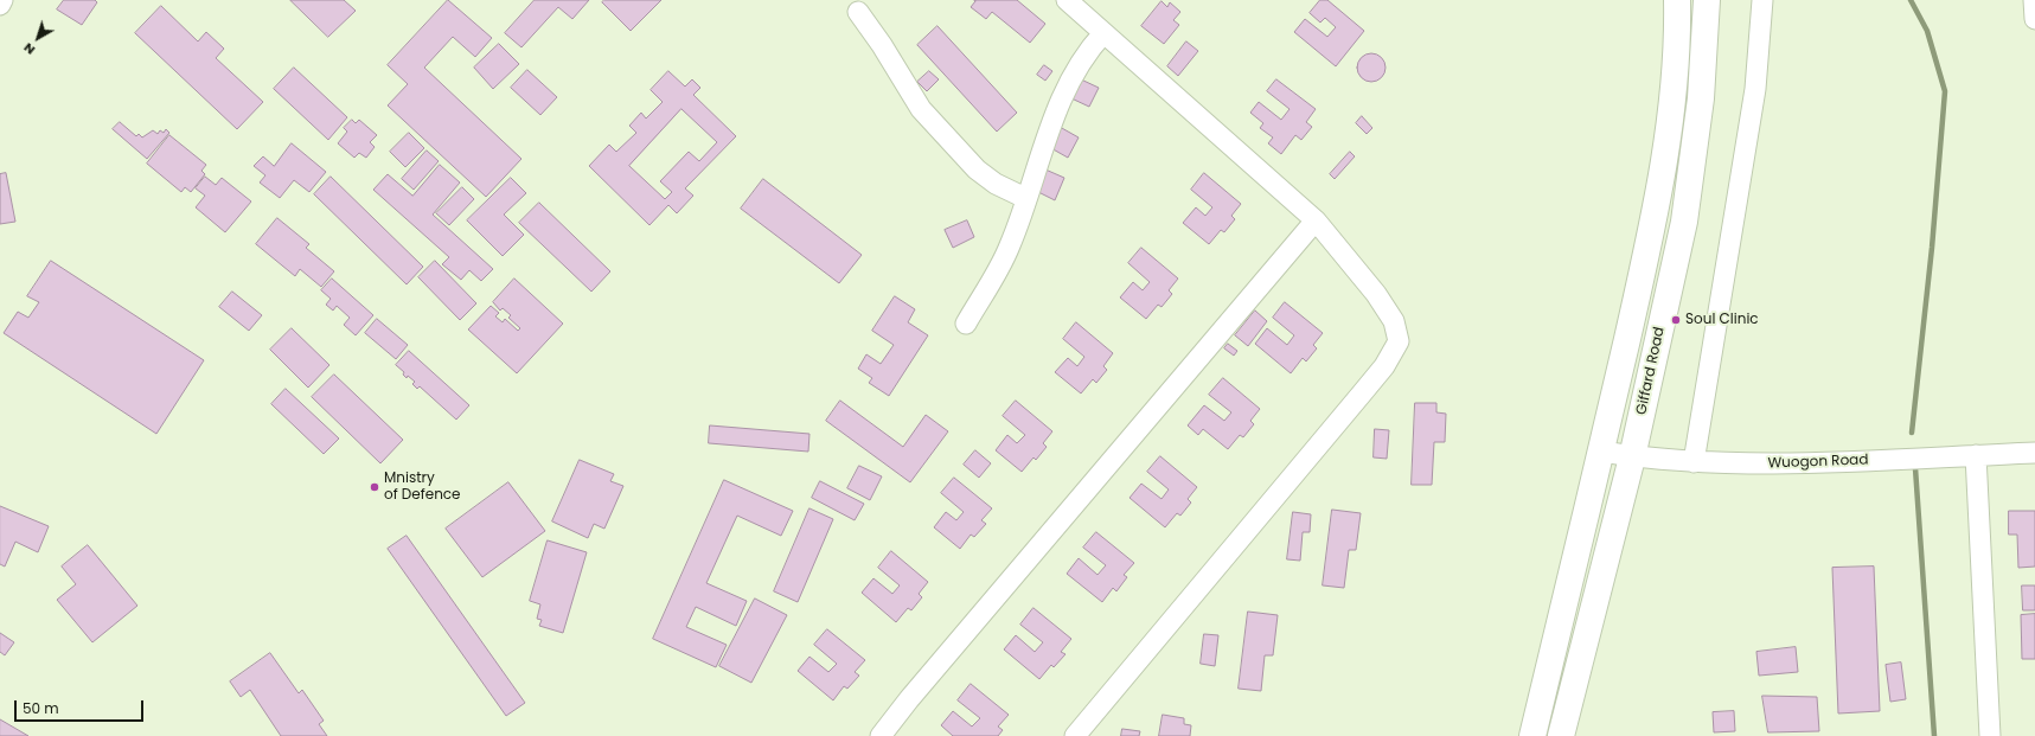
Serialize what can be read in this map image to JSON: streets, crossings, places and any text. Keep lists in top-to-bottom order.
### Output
{
  "streets": {
    "main road": ["Giffard Road"],
    "street": ["Wuogon Road"]
  },
  "crossings": [
    ["Giffard Road", "Wuogon Road"]
  ],
  "places": ["Soul Clinic", "Mnistry of Defence"],
  "scale_bar": "50 m",
  "north": "bottom left"
}
